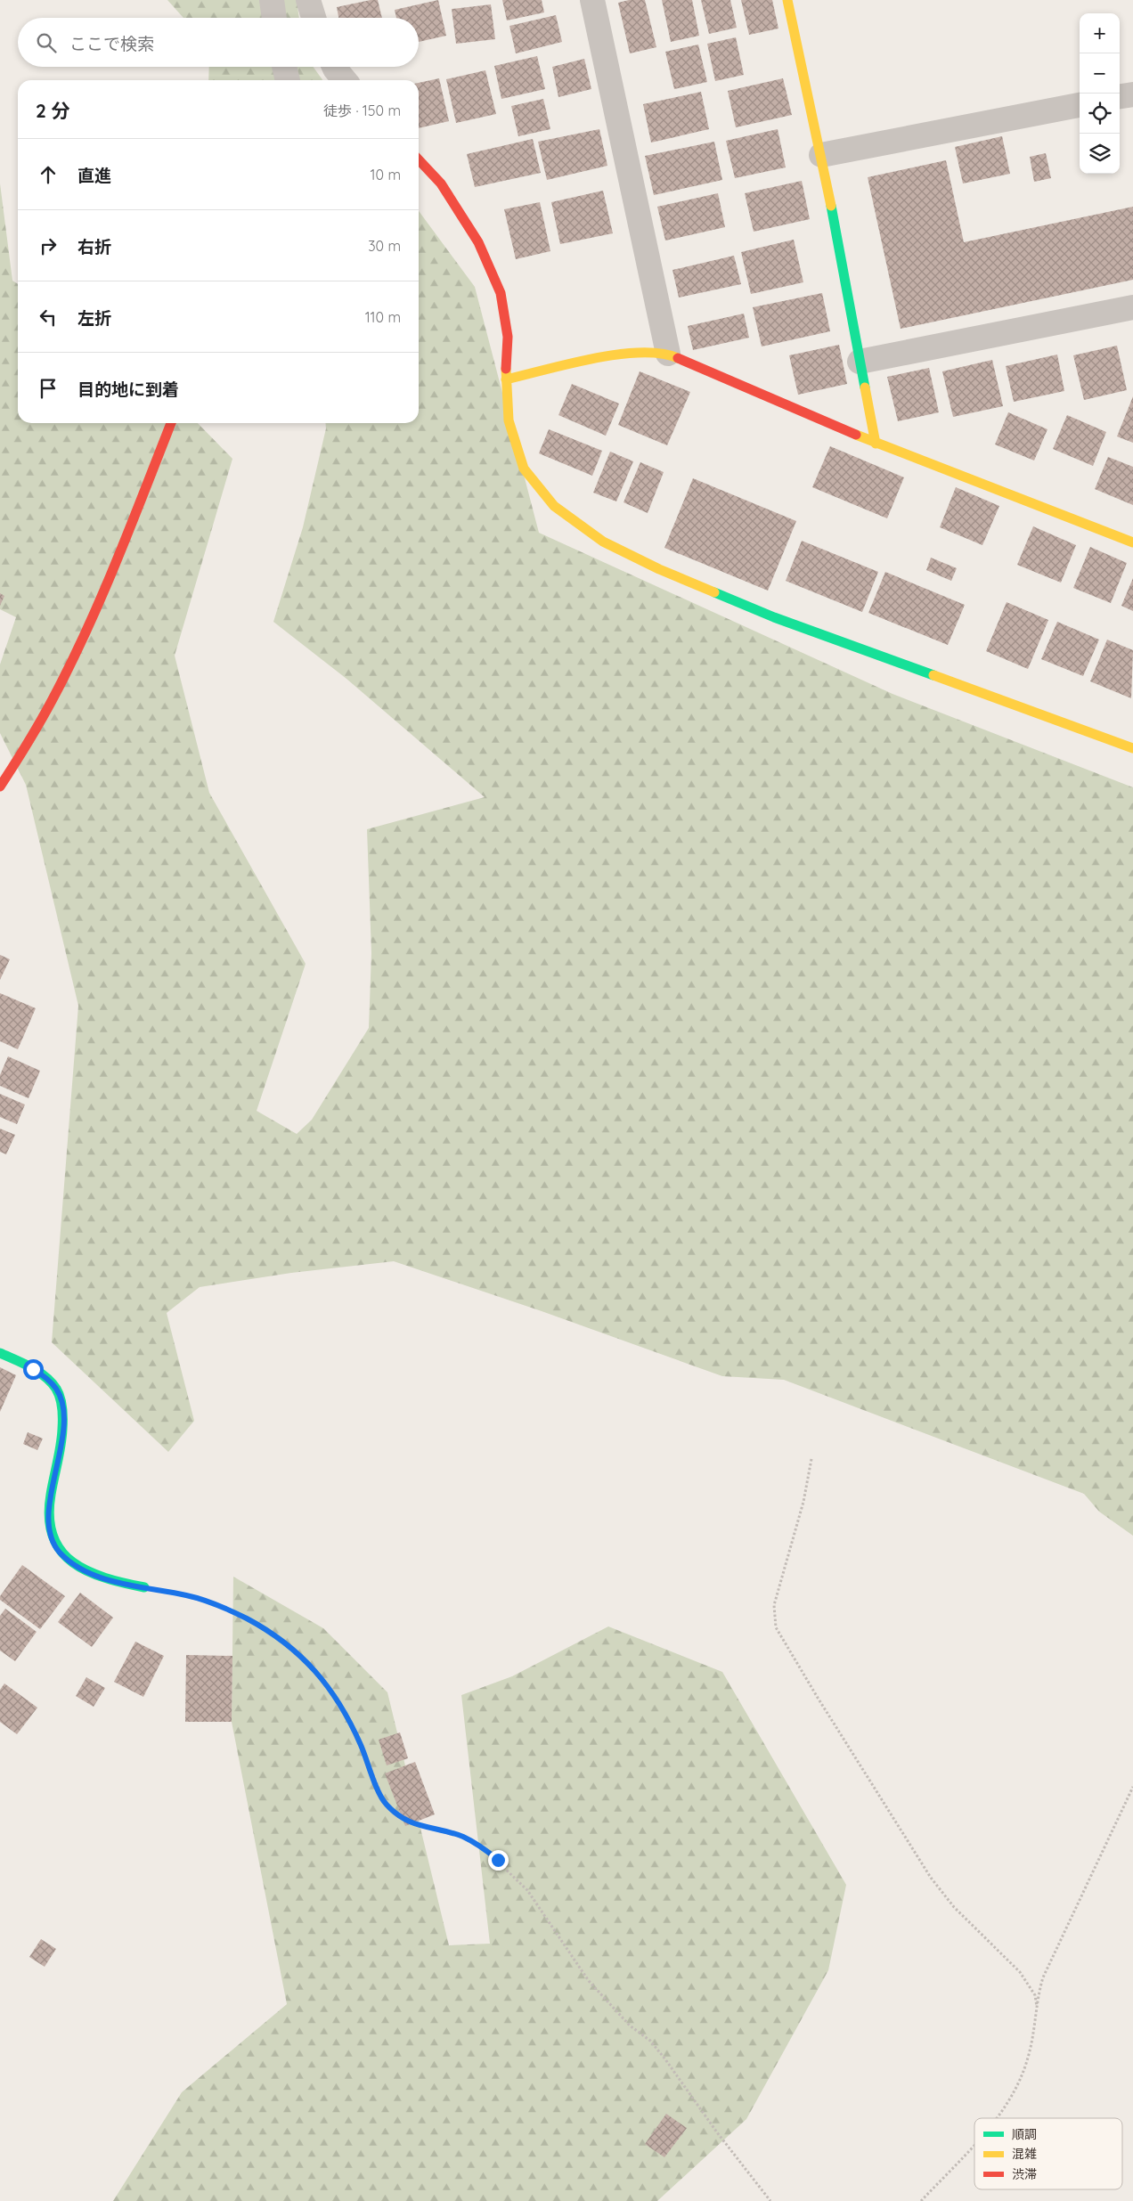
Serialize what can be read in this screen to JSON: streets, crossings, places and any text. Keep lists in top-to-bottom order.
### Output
{
  "legend": ["順調", "混雑", "渋滞"],
  "page": {
    "map_buttons": ["+", "−"],
    "search": "ここで検索",
    "heading": ["2 分", "徒歩 · 150 m"],
    "list": [
      ["直進", "10 m"],
      ["右折", "30 m"],
      ["左折", "110 m"],
      "目的地に到着"
    ]
  }
}
